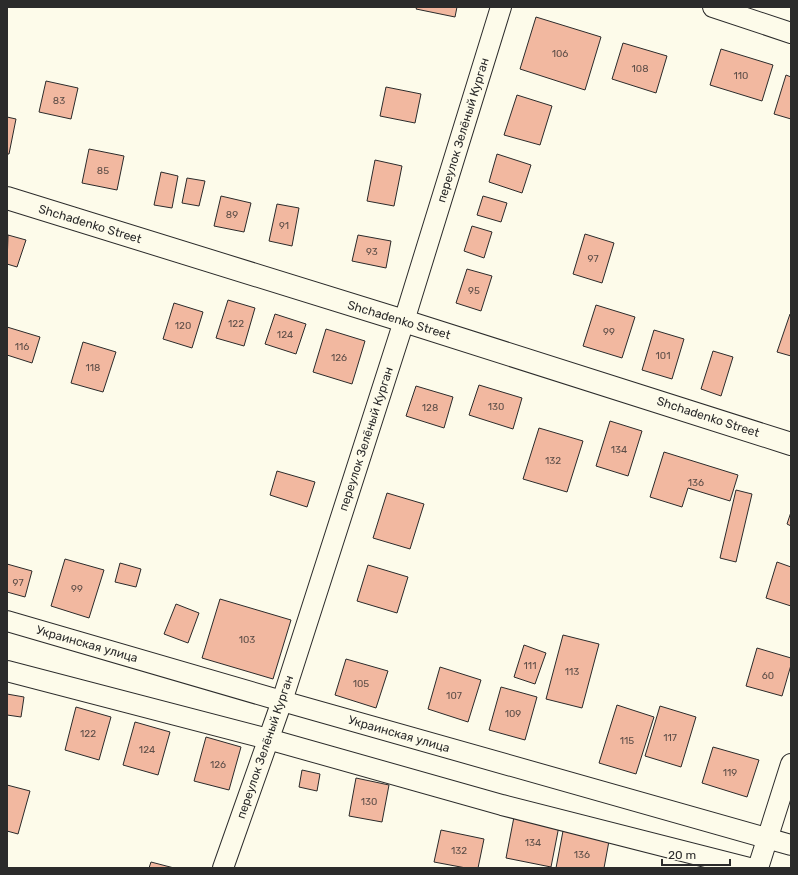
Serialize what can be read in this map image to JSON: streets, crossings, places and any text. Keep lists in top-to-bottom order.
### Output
{
  "streets": {
    "street": ["переулок Зелёный Курган", "Shchadenko Street", "Украинская улица"]
  },
  "crossings": [
    ["переулок Зелёный Курган", "Shchadenko Street"],
    ["переулок Зелёный Курган", "Украинская улица"]
  ],
  "house_numbers": [
    "106",
    "108",
    "110",
    "83",
    "85",
    "89",
    "91",
    "93",
    "97",
    "95",
    "122",
    "120",
    "99",
    "124",
    "116",
    "101",
    "126",
    "118",
    "130",
    "128",
    "134",
    "132",
    "136",
    "97",
    "99",
    "103",
    "111",
    "113",
    "60",
    "105",
    "107",
    "109",
    "122",
    "117",
    "115",
    "124",
    "126",
    "119",
    "130",
    "134",
    "132",
    "136"
  ],
  "scale_bar": "20 m"
}
